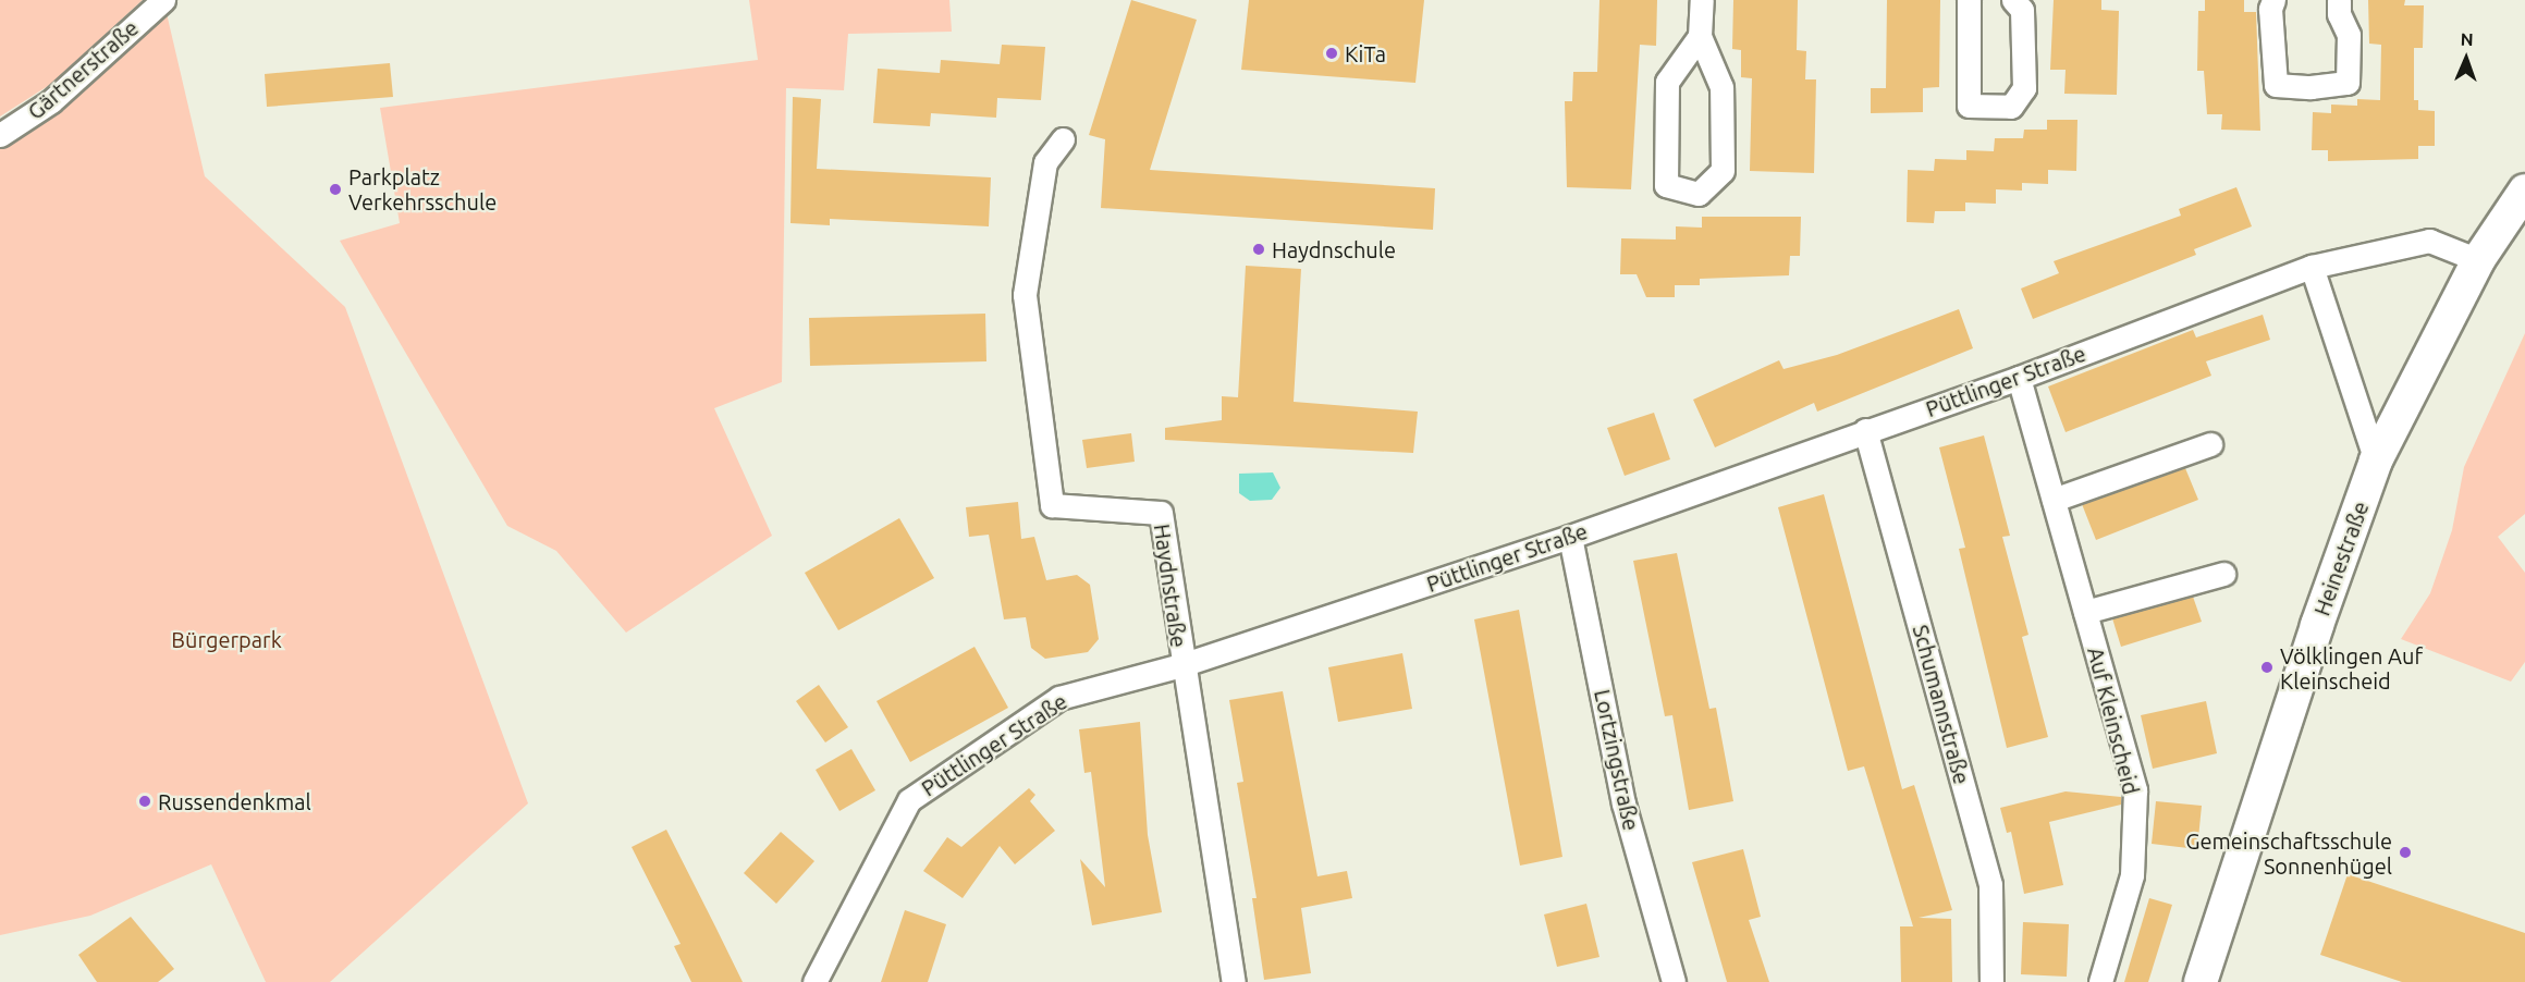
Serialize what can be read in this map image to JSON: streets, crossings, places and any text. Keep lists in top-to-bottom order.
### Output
{
  "streets": {
    "main road": ["Heinestraße"],
    "street": [
      "Gärtnerstraße",
      "Püttlinger Straße",
      "Haydnstraße",
      "Schumannstraße",
      "Auf Kleinscheid",
      "Lortzingstraße"
    ]
  },
  "crossings": [
    ["Püttlinger Straße", "Heinestraße"],
    ["Püttlinger Straße", "Haydnstraße"],
    ["Püttlinger Straße", "Schumannstraße"],
    ["Püttlinger Straße", "Auf Kleinscheid"],
    ["Püttlinger Straße", "Lortzingstraße"]
  ],
  "parks": ["Bürgerpark"],
  "places": [
    "KiTa",
    "Parkplatz Verkehrsschule",
    "Haydnschule",
    "Völklingen Auf Kleinscheid",
    "Russendenkmal",
    "Gemeinschaftsschule Sonnenhügel"
  ],
  "north": "top"
}
